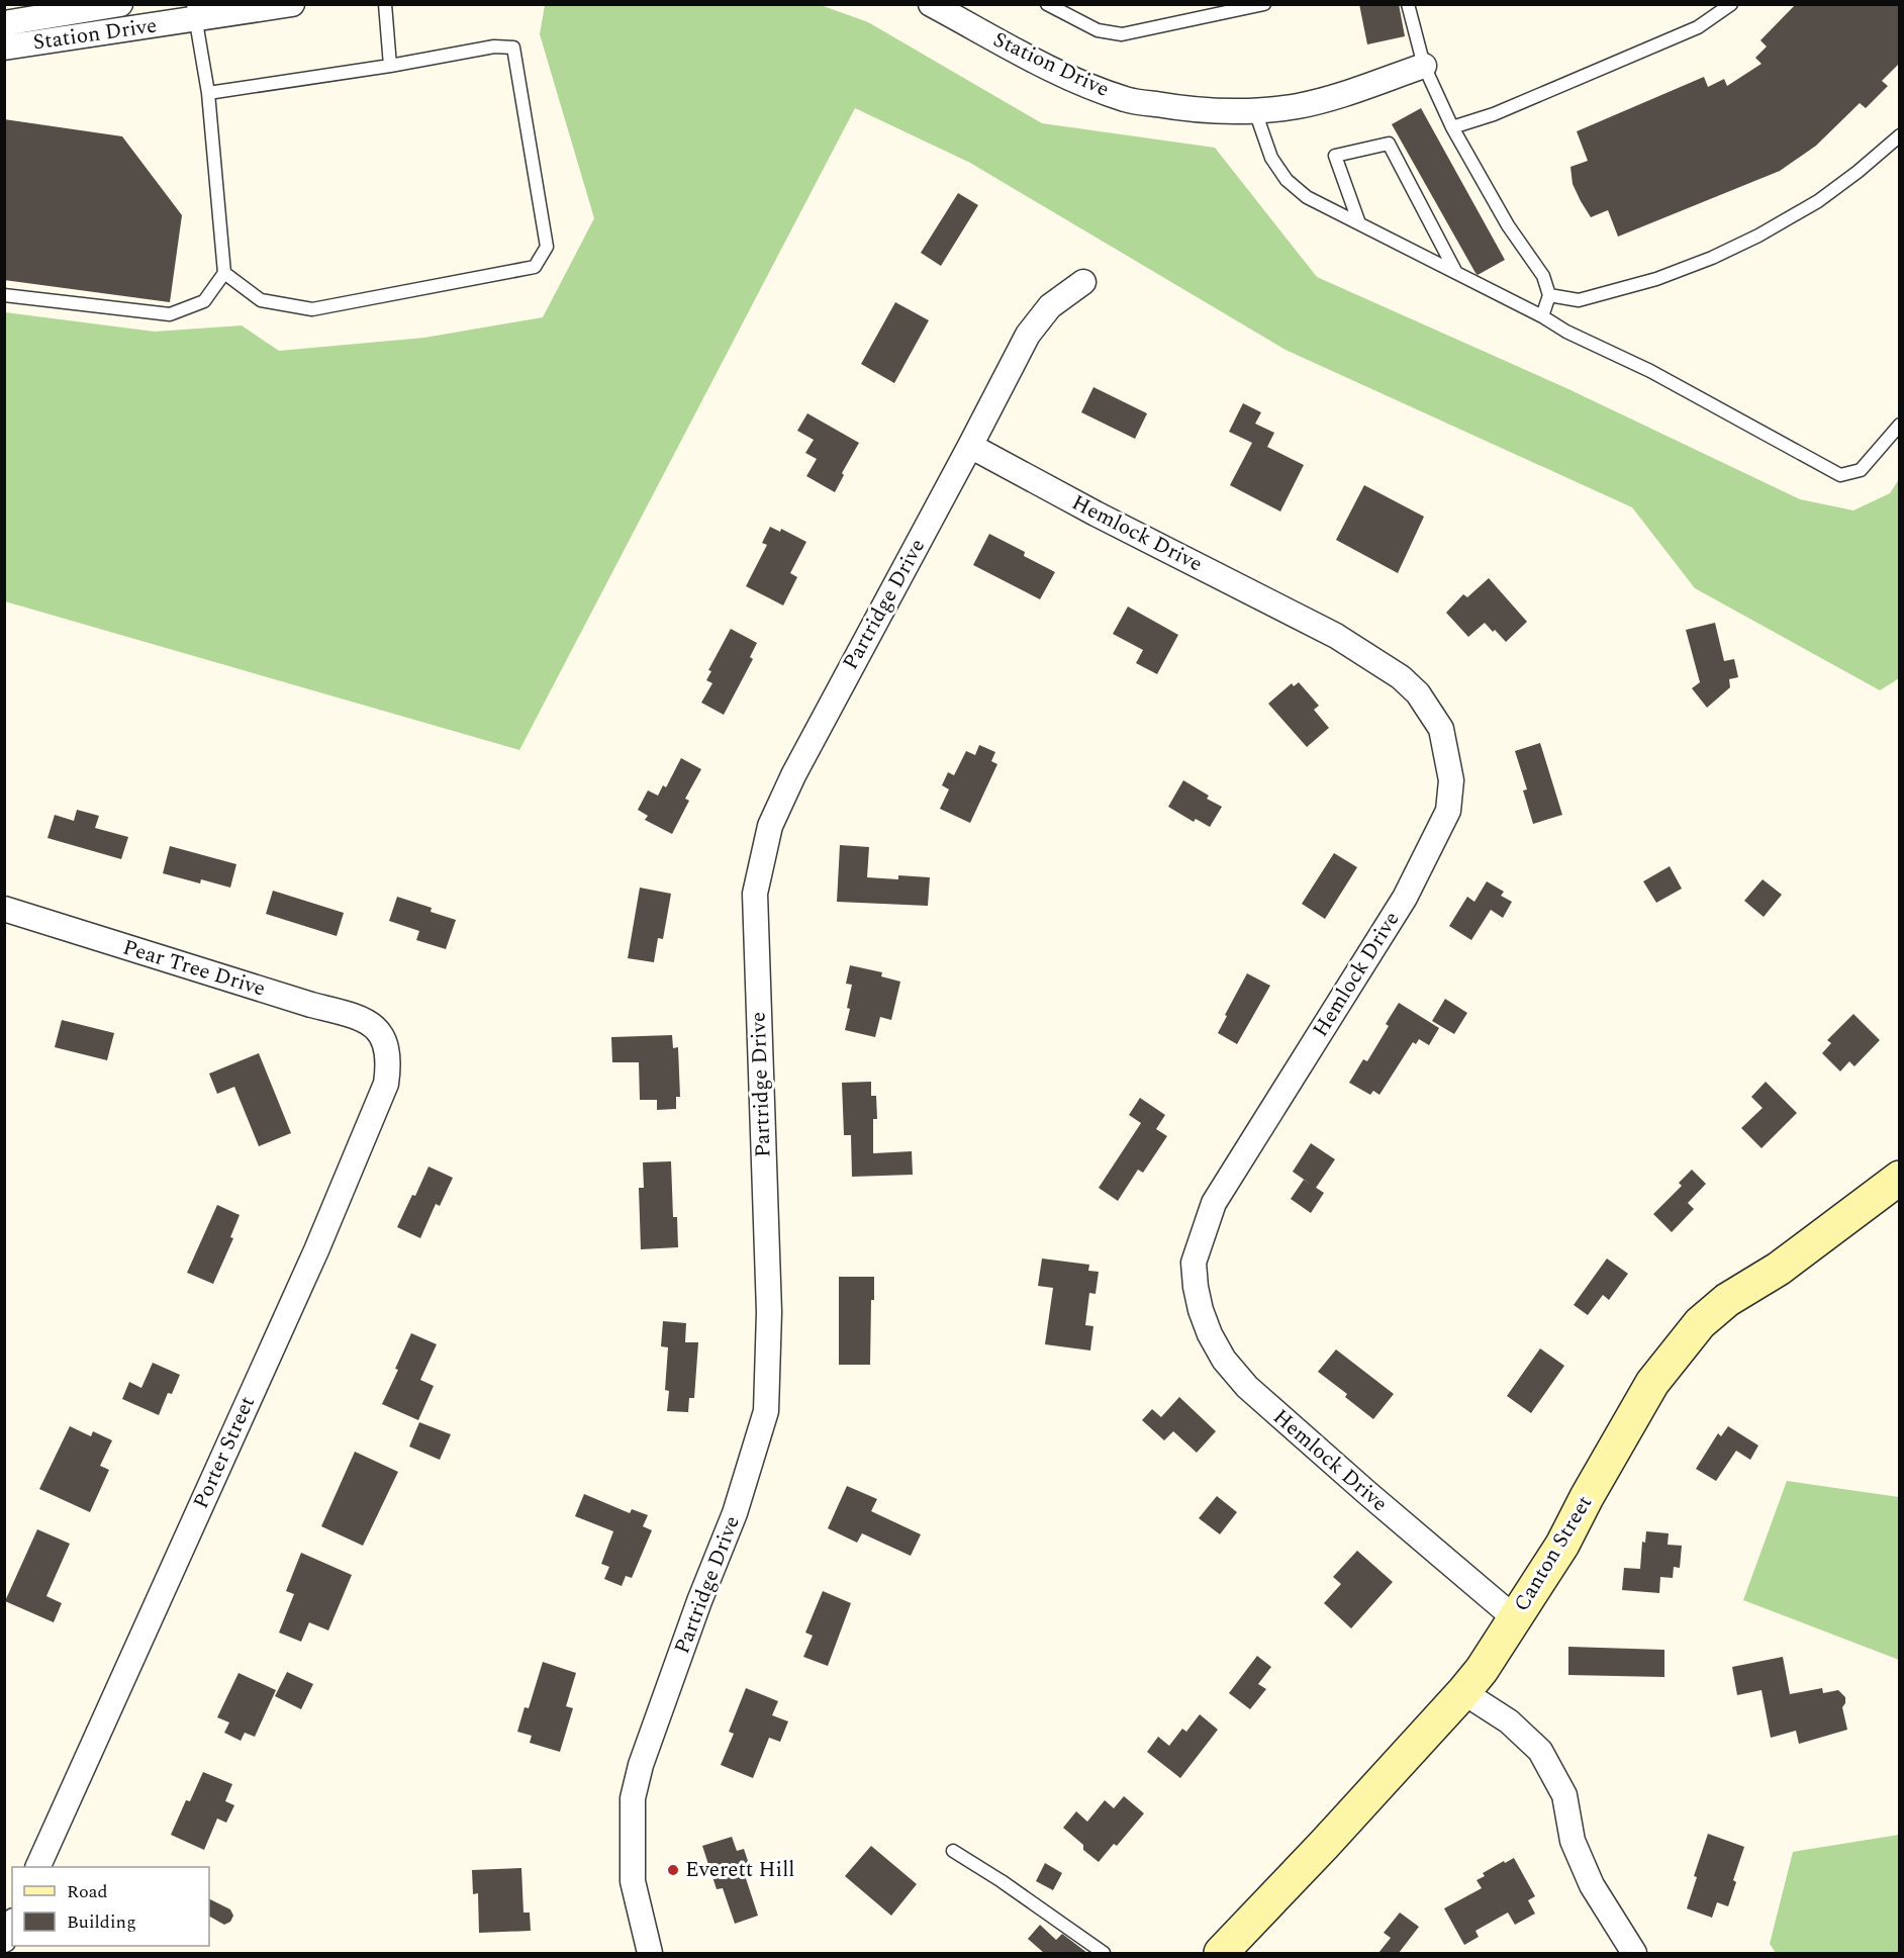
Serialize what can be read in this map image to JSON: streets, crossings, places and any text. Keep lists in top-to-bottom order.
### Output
{
  "streets": {
    "main road": ["Canton Street"],
    "street": [
      "Station Drive",
      "Hemlock Drive",
      "Partridge Drive",
      "Pear Tree Drive",
      "Porter Street"
    ]
  },
  "crossings": [
    ["Hemlock Drive", "Partridge Drive"],
    ["Hemlock Drive", "Canton Street"],
    ["Pear Tree Drive", "Porter Street"]
  ],
  "places": ["Everett Hill"],
  "legend": ["Road", "Building"]
}
